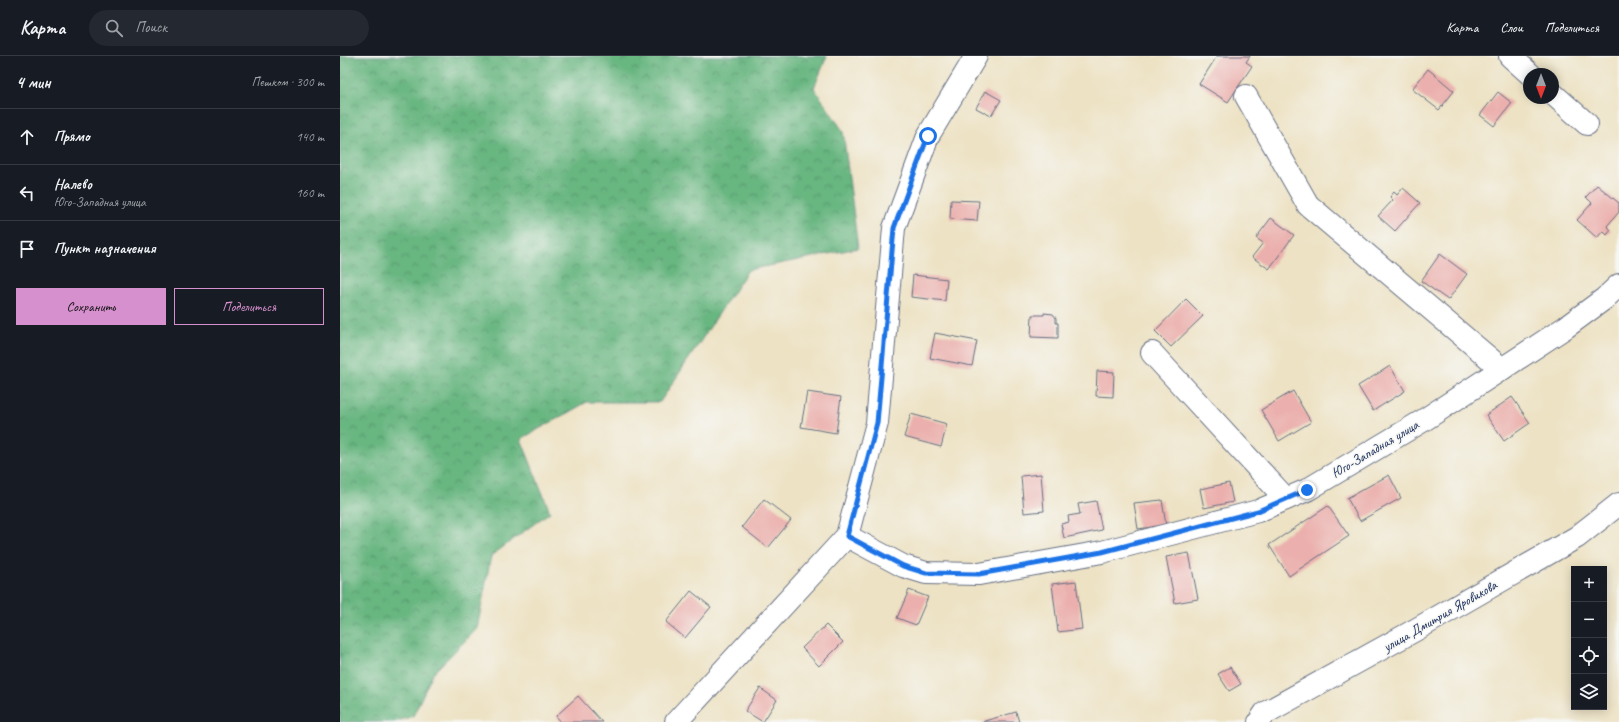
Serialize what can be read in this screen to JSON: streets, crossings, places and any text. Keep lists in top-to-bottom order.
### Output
{
  "streets": {
    "street": ["Юго-Западная улица", "улица Дмитрия Яровикова"]
  },
  "north": "bottom",
  "page": {
    "header": "Карта",
    "search": "Поиск",
    "nav": ["Карта", "Слои", "Поделиться"],
    "heading": ["4 мин", "Пешком · 300 m"],
    "list": [
      ["Прямо", "140 m"],
      ["Налево", "Юго-Западная улица", "160 m"],
      "Пункт назначения"
    ],
    "buttons": ["Сохранить", "Поделиться"],
    "map_buttons": ["+", "−"]
  }
}
